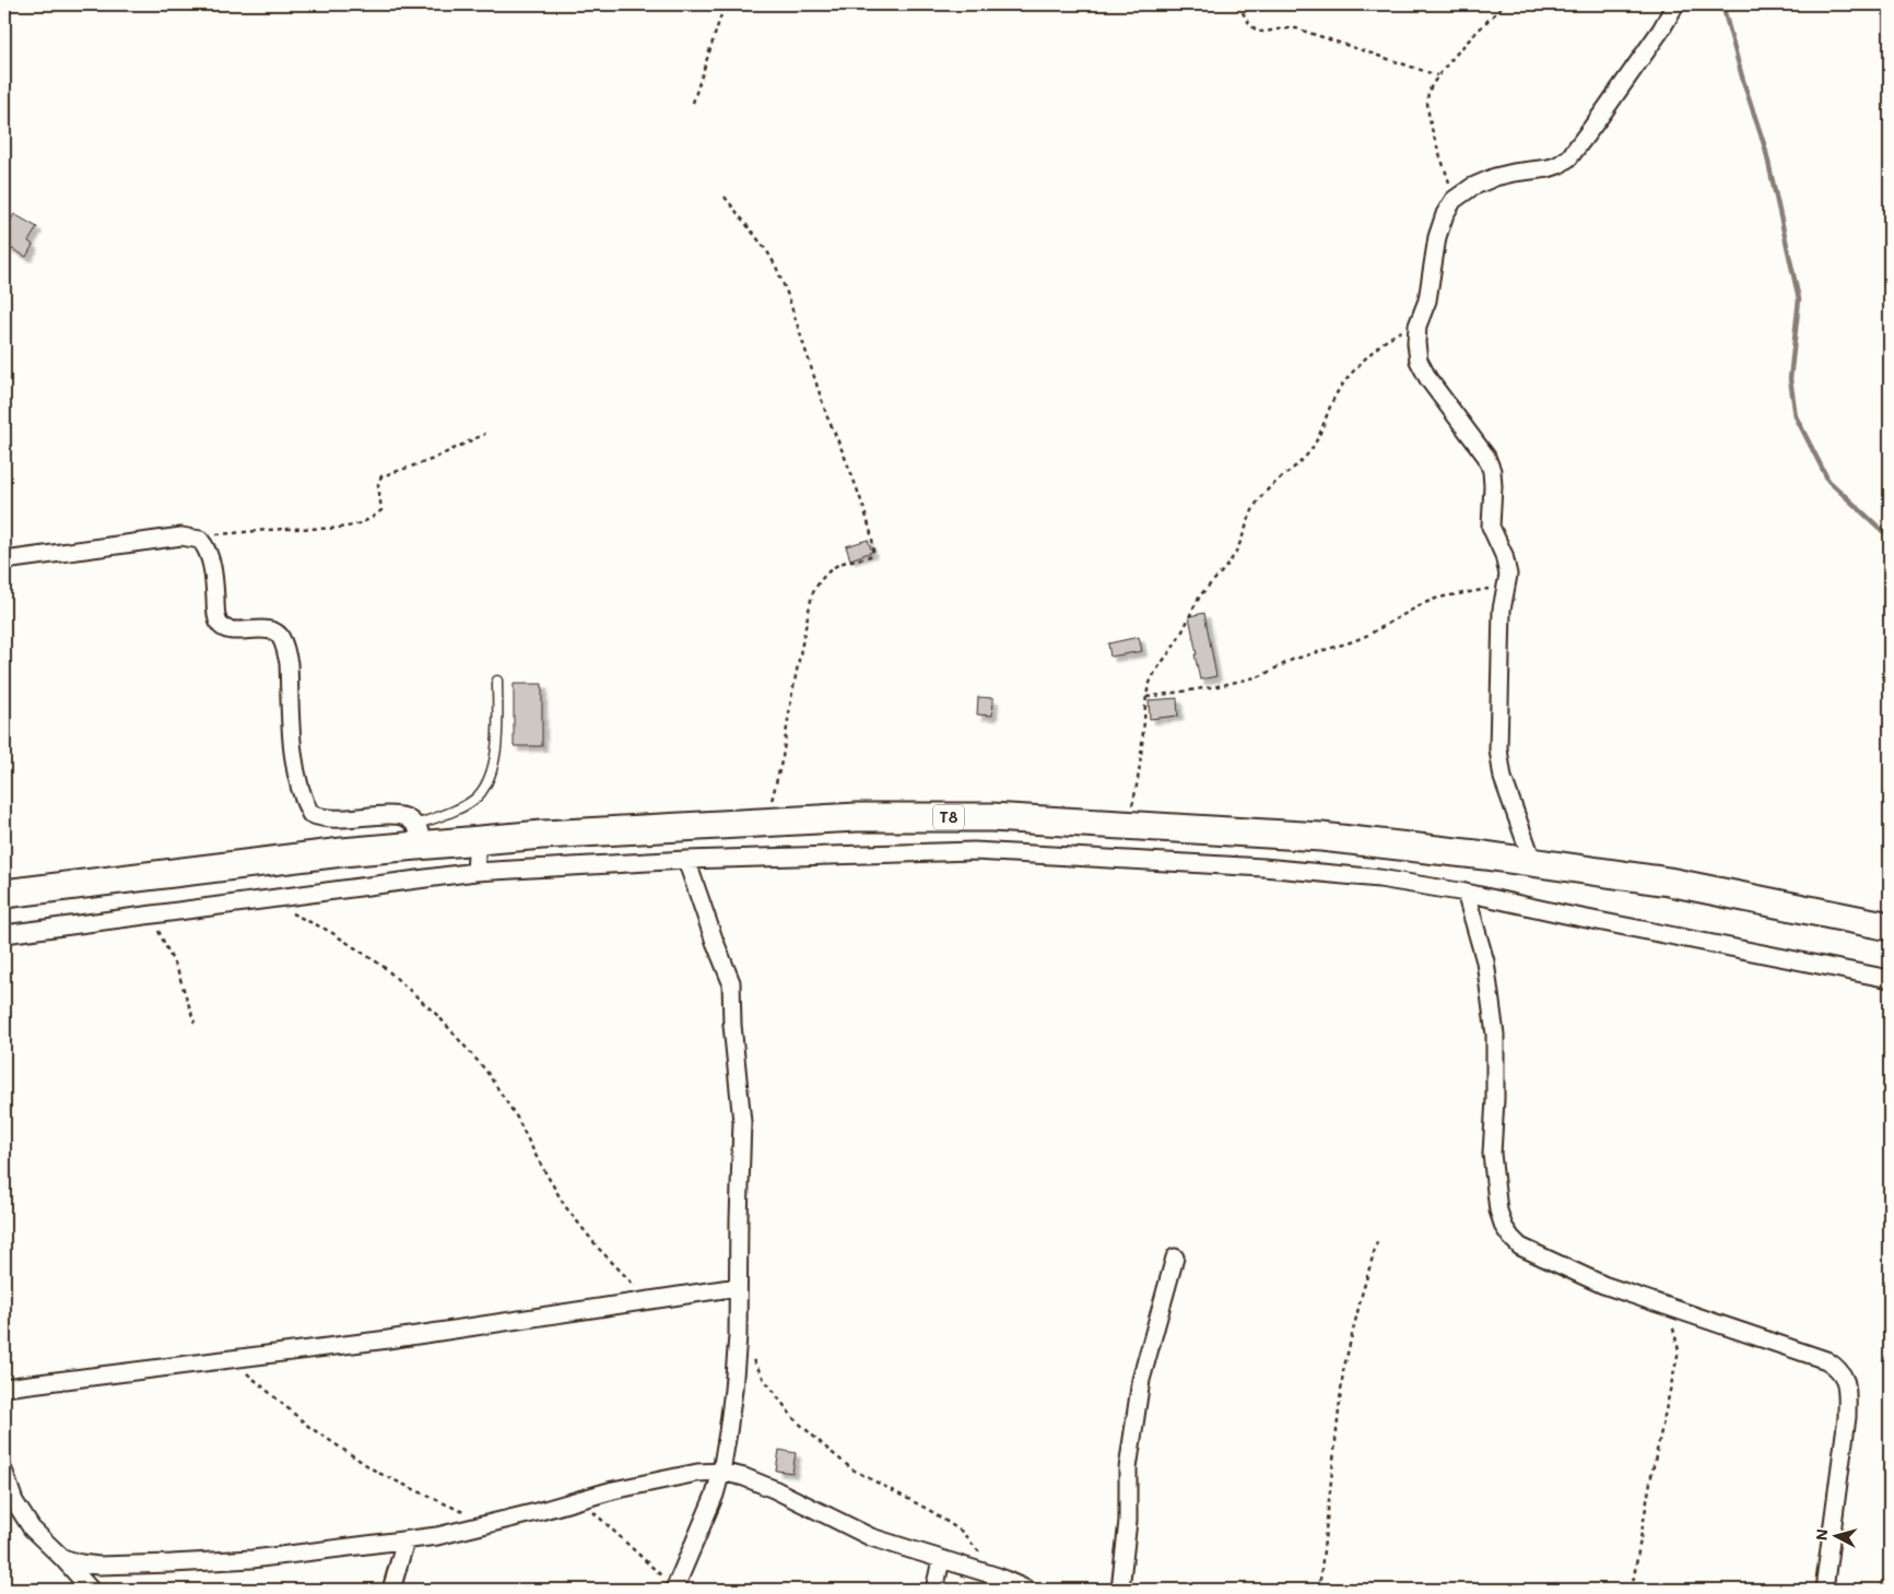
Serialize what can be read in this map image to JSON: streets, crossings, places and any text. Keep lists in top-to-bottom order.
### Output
{
  "streets": {
    "main road": ["T8"]
  },
  "north": "left"
}
